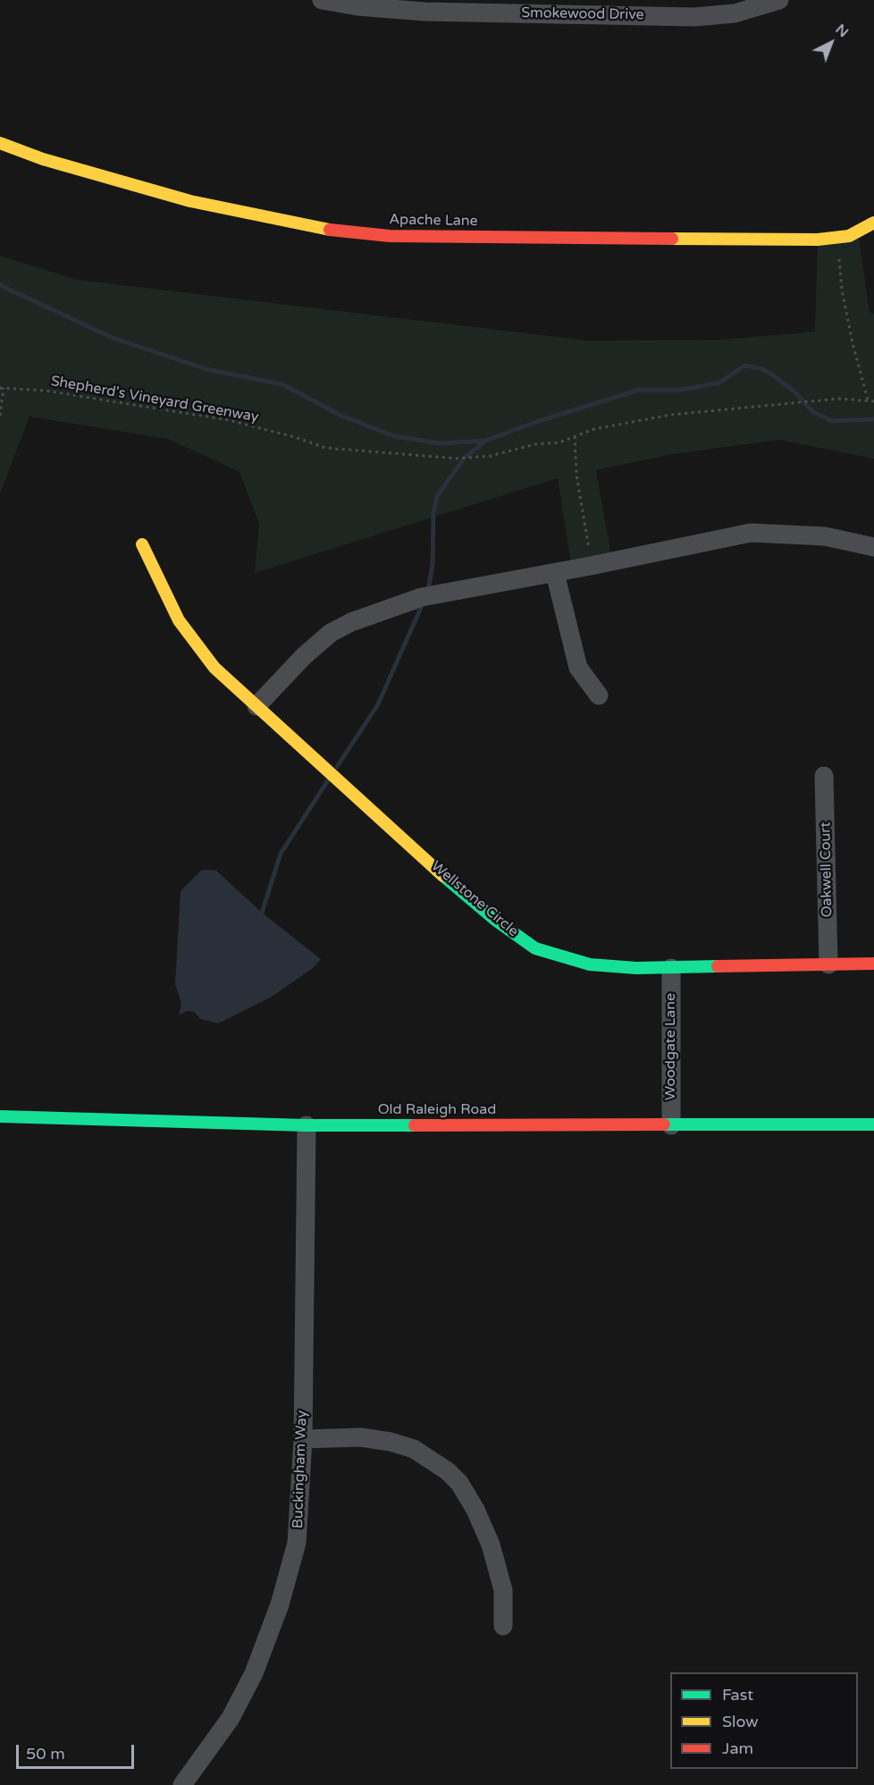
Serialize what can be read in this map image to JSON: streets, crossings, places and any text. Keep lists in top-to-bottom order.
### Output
{
  "streets": {
    "street": [
      "Smokewood Drive",
      "Apache Lane",
      "Oakwell Court",
      "Wellstone Circle",
      "Woodgate Lane",
      "Old Raleigh Road",
      "Buckingham Way"
    ],
    "path": ["Shepherd's Vineyard Greenway"]
  },
  "crossings": [
    ["Oakwell Court", "Wellstone Circle"],
    ["Wellstone Circle", "Woodgate Lane"],
    ["Woodgate Lane", "Old Raleigh Road"],
    ["Old Raleigh Road", "Buckingham Way"]
  ],
  "legend": ["Fast", "Slow", "Jam"],
  "scale_bar": "50 m",
  "north": "top right"
}
